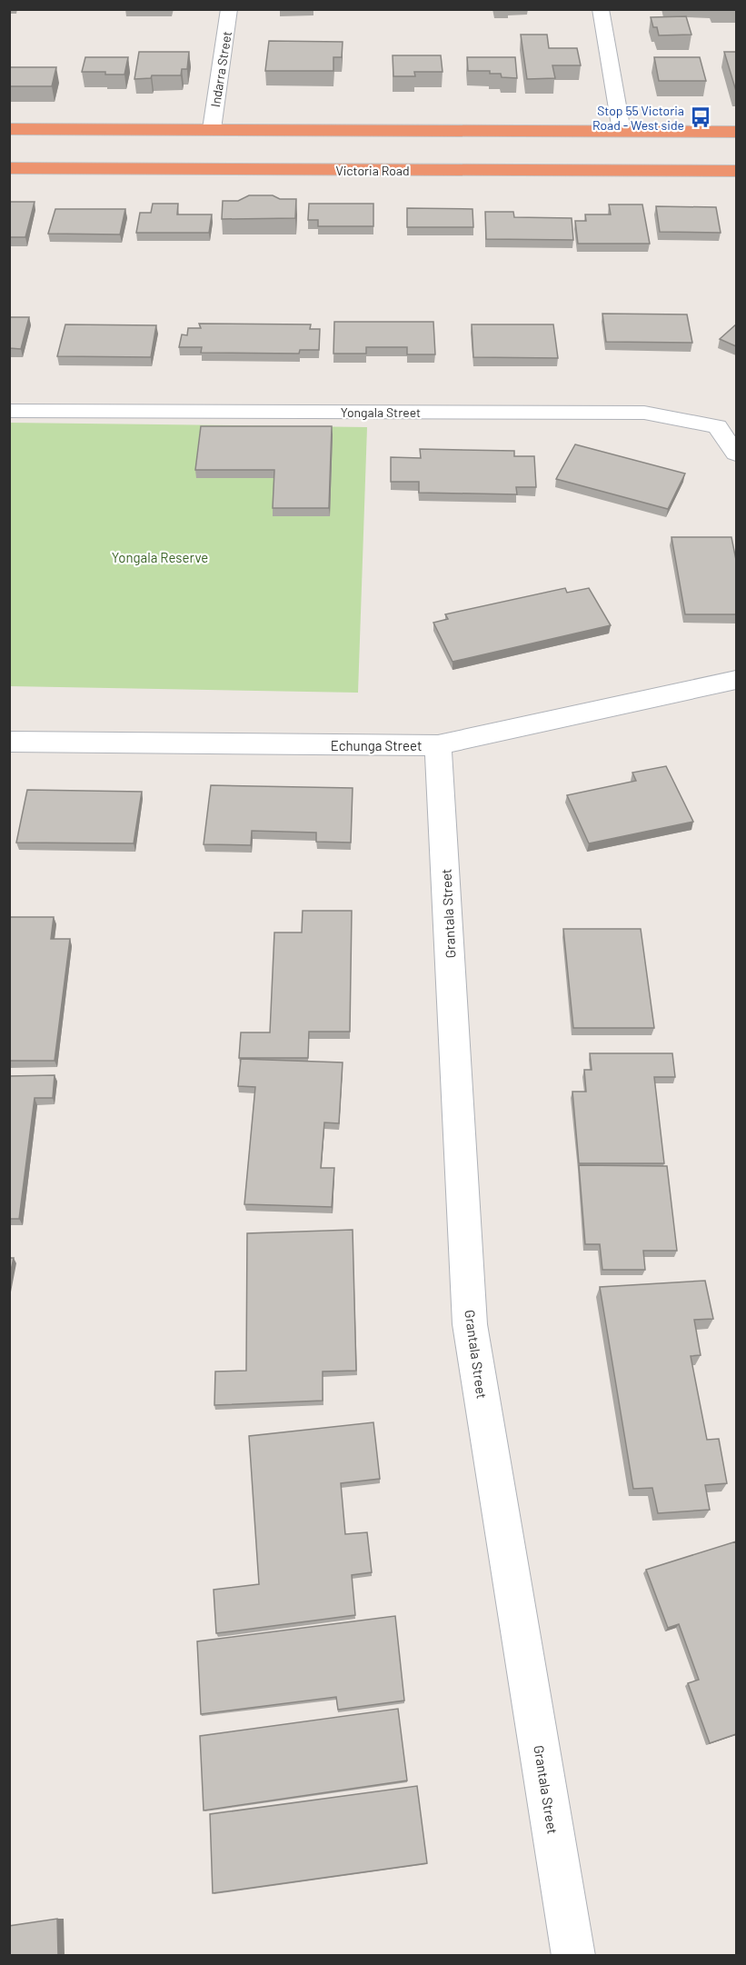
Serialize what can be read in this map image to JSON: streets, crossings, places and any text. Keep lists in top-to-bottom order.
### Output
{
  "streets": {
    "highway": ["Victoria Road"],
    "street": [
      "Indarra Street",
      "Yongala Street",
      "Echunga Street",
      "Grantala Street"
    ]
  },
  "crossings": [
    ["Echunga Street", "Grantala Street"]
  ],
  "parks": ["Yongala Reserve"],
  "places": {
    "bus stop": ["Stop 55 Victoria Road - West side"]
  }
}
